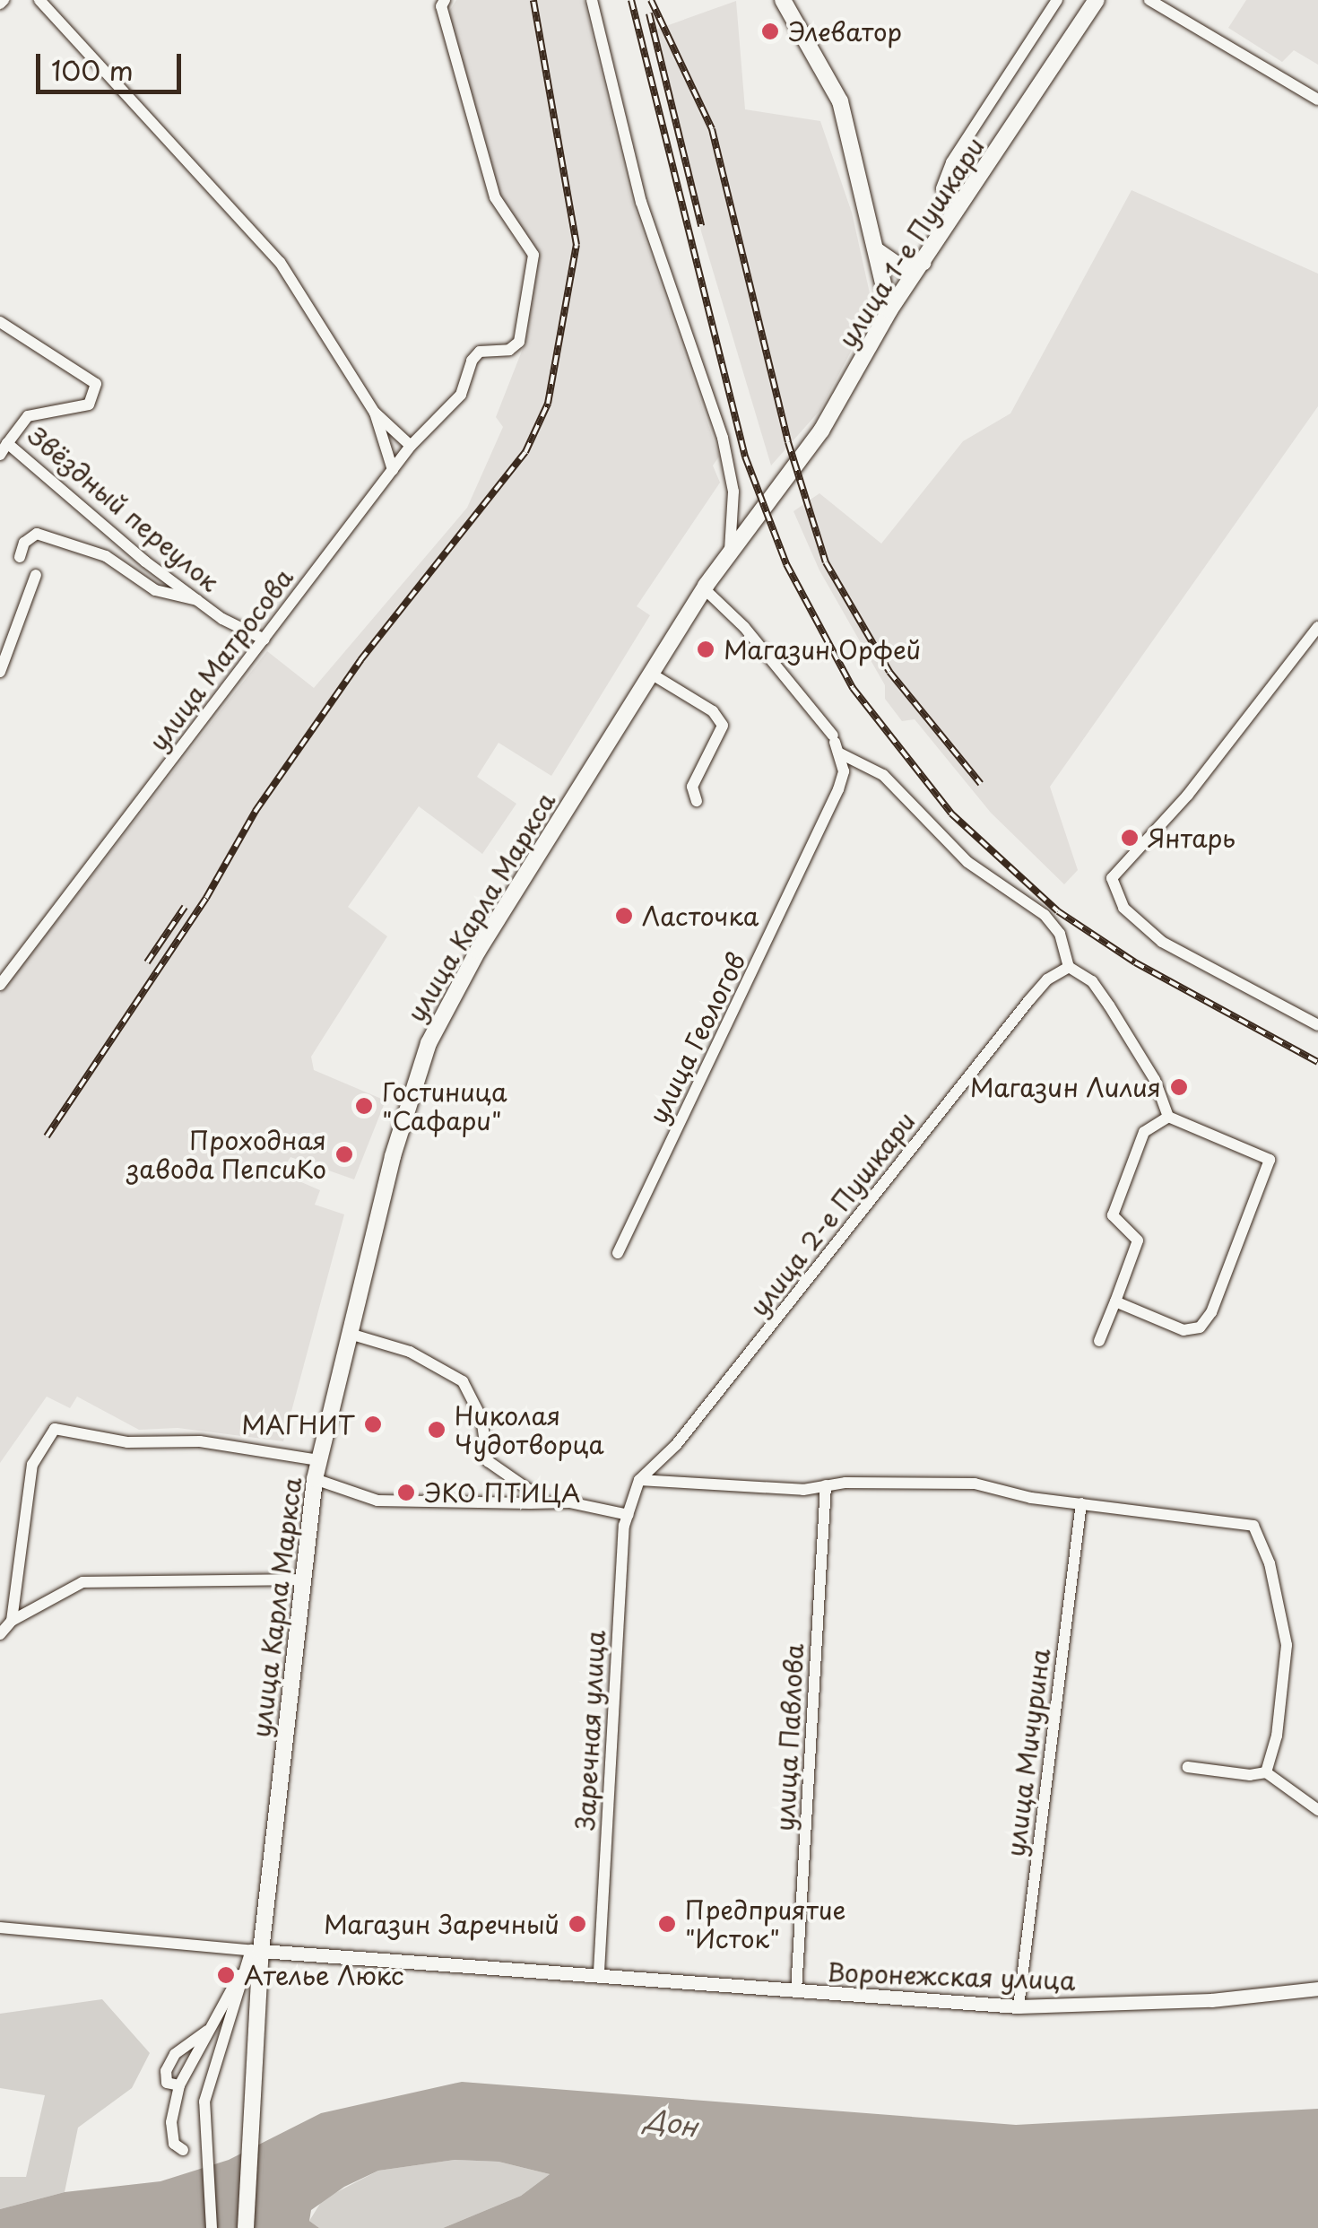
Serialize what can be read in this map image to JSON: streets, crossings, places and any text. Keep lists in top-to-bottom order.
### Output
{
  "streets": {
    "main road": ["улица 1-е Пушкари", "улица Карла Маркса"],
    "street": [
      "Звёздный переулок",
      "улица Матросова",
      "улица Геологов",
      "улица 2-е Пушкари",
      "Заречная улица",
      "улица Павлова",
      "улица Мичурина",
      "Воронежская улица"
    ]
  },
  "crossings": [
    ["улица 1-е Пушкари", "улица Карла Маркса"],
    ["Звёздный переулок", "улица Матросова"],
    ["улица Карла Маркса", "Воронежская улица"],
    ["улица 2-е Пушкари", "Заречная улица"],
    ["Заречная улица", "Воронежская улица"],
    ["улица Павлова", "Воронежская улица"],
    ["улица Мичурина", "Воронежская улица"]
  ],
  "water": ["Дон"],
  "places": [
    "Элеватор",
    "Магазин Орфей",
    "Янтарь",
    "Ласточка",
    "Магазин Лилия",
    "Гостиница \"Сафари\"",
    "Проходная завода ПепсиКо",
    "МАГНИТ",
    "Николая Чудотворца",
    "ЭКО ПТИЦА",
    "Магазин Заречный",
    "Предприятие \"Исток\"",
    "Ателье Люкс"
  ],
  "scale_bar": "100 m"
}
